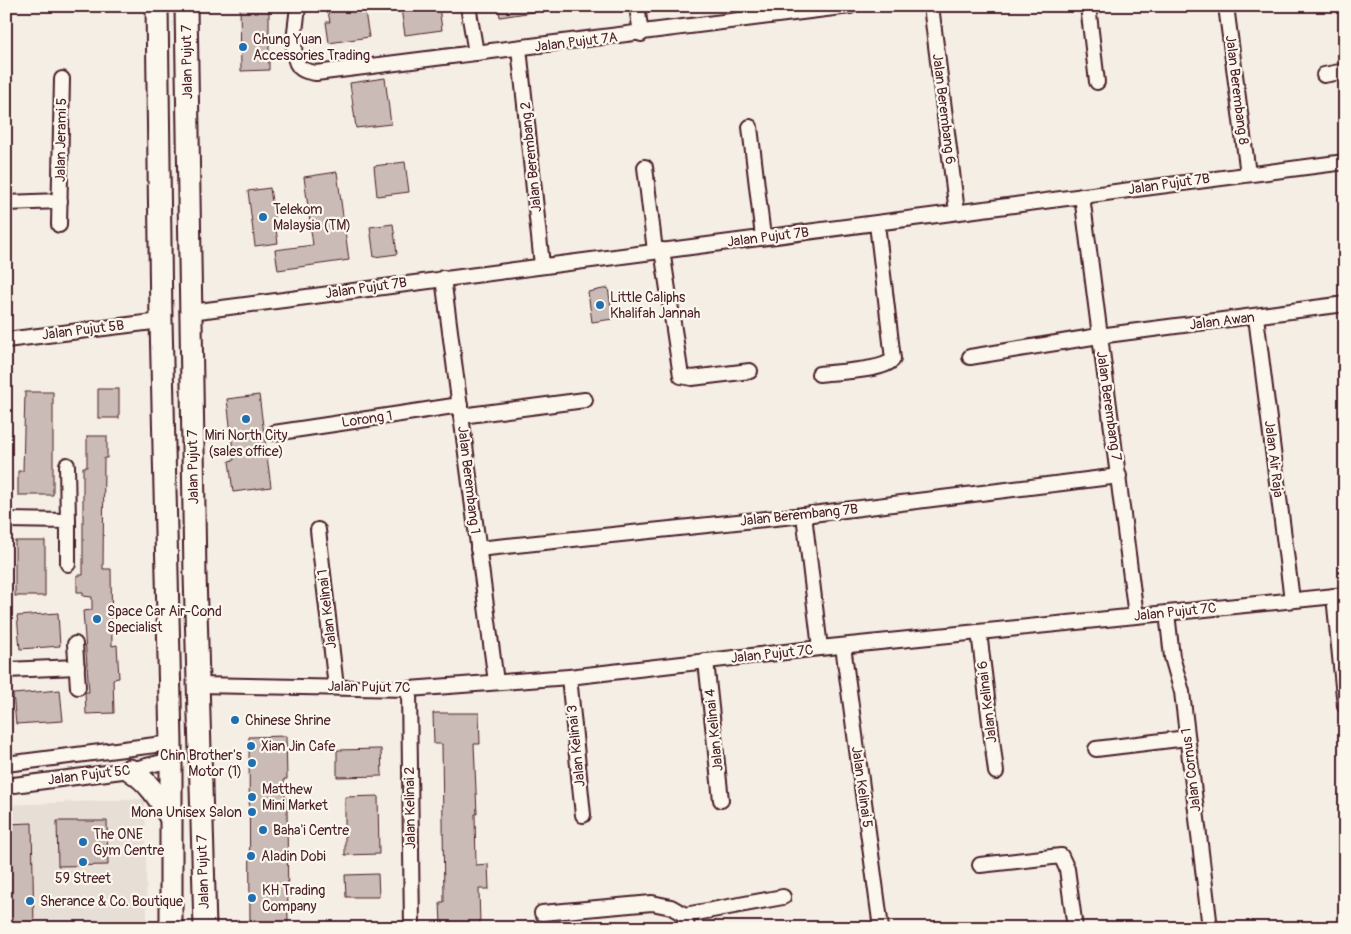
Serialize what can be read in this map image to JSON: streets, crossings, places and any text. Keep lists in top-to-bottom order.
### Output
{
  "streets": {
    "main road": ["Jalan Pujut 7"],
    "street": [
      "Jalan Pujut 7A",
      "Jalan Berembang 8",
      "Jalan Berembang 6",
      "Jalan Jerami 5",
      "Jalan Berembang 2",
      "Jalan Pujut 7B",
      "Jalan Awan",
      "Jalan Pujut 5B",
      "Jalan Berembang 7",
      "Lorong 1",
      "Jalan Air Raja",
      "Jalan Berembang 1",
      "Jalan Berembang 7B",
      "Jalan Kelinai 1",
      "Jalan Pujut 7C",
      "Jalan Kelinai 6",
      "Jalan Kelinai 4",
      "Jalan Kelinai 3",
      "Jalan Cornus 1",
      "Jalan Pujut 5C",
      "Jalan Kelinai 5",
      "Jalan Kelinai 2"
    ]
  },
  "crossings": [
    ["Jalan Pujut 7A", "Jalan Berembang 2"],
    ["Jalan Pujut 7", "Jalan Pujut 7B"],
    ["Jalan Pujut 7", "Jalan Pujut 5B"],
    ["Jalan Pujut 7", "Jalan Pujut 7C"],
    ["Jalan Pujut 7", "Jalan Pujut 5C"],
    ["Jalan Berembang 8", "Jalan Pujut 7B"],
    ["Jalan Berembang 6", "Jalan Pujut 7B"],
    ["Jalan Berembang 2", "Jalan Pujut 7B"],
    ["Jalan Pujut 7B", "Jalan Berembang 7"],
    ["Jalan Pujut 7B", "Jalan Berembang 1"],
    ["Jalan Awan", "Jalan Berembang 7"],
    ["Jalan Awan", "Jalan Air Raja"],
    ["Jalan Berembang 7", "Jalan Berembang 7B"],
    ["Jalan Berembang 7", "Jalan Pujut 7C"],
    ["Lorong 1", "Jalan Berembang 1"],
    ["Jalan Air Raja", "Jalan Pujut 7C"],
    ["Jalan Berembang 1", "Jalan Berembang 7B"],
    ["Jalan Berembang 1", "Jalan Pujut 7C"],
    ["Jalan Kelinai 1", "Jalan Pujut 7C"],
    ["Jalan Pujut 7C", "Jalan Kelinai 6"],
    ["Jalan Pujut 7C", "Jalan Kelinai 4"],
    ["Jalan Pujut 7C", "Jalan Kelinai 3"],
    ["Jalan Pujut 7C", "Jalan Cornus 1"],
    ["Jalan Pujut 7C", "Jalan Kelinai 5"],
    ["Jalan Pujut 7C", "Jalan Kelinai 2"]
  ],
  "places": [
    "Chung Yuan Accessories Trading",
    "Telekom Malaysia (TM)",
    "Little Caliphs Khalifah Jannah",
    "Miri North City (sales office)",
    "Space Car Air-Cond Specialist",
    "Chinese Shrine",
    "Xian Jin Cafe",
    "Chin Brother's Motor (1)",
    "Matthew Mini Market",
    "Mona Unisex Salon",
    "Baha'i Centre",
    "The ONE Gym Centre",
    "Aladin Dobi",
    "59 Street",
    "KH Trading Company",
    "Sherance & Co. Boutique"
  ]
}
